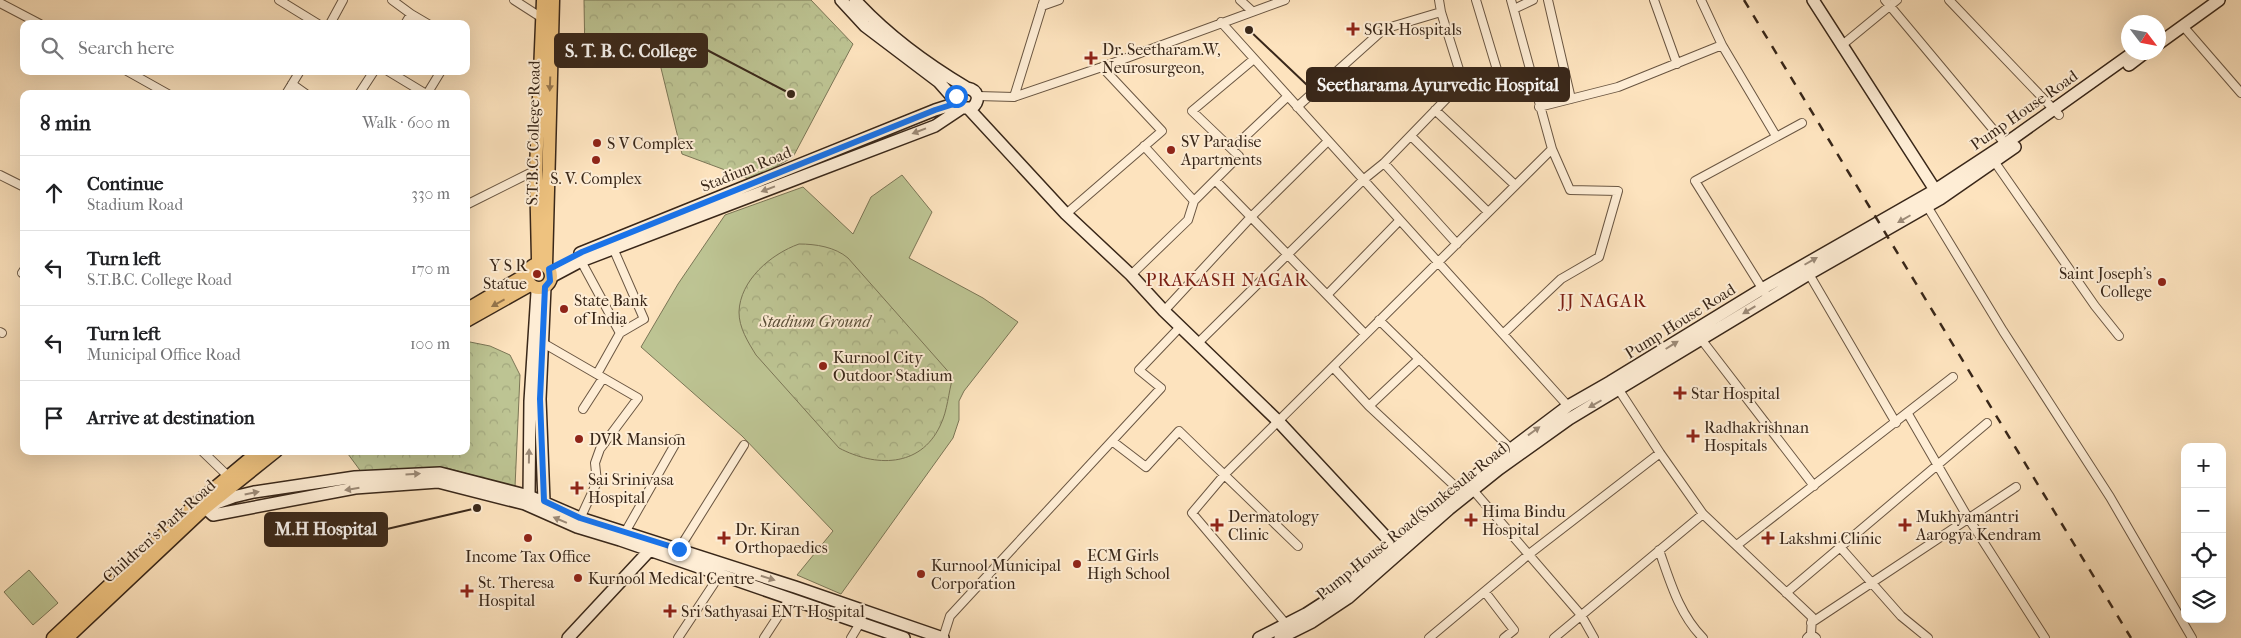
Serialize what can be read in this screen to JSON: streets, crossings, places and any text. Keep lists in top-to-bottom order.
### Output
{
  "streets": {
    "main road": [
      "Pump House Road",
      "S.T.B.C. College Road",
      "Stadium Road",
      "Pump House Road(Sunkesula Road)",
      "Children's Park Road"
    ]
  },
  "crossings": [
    ["Pump House Road", "Pump House Road(Sunkesula Road)"],
    ["S.T.B.C. College Road", "Stadium Road"]
  ],
  "one_way": ["Pump House Road", "Pump House Road(Sunkesula Road)"],
  "districts": ["PRAKASH NAGAR", "JJ NAGAR"],
  "parks": ["Stadium Ground"],
  "places": {
    "health": [
      "SGR Hospitals",
      "Dr. Seetharam.W, Neurosurgeon,",
      "Star Hospital",
      "Radhakrishnan Hospitals",
      "Sai Srinivasa Hospital",
      "Hima Bindu Hospital",
      "Dermatology Clinic",
      "Mukhyamantri Aarogya Kendram",
      "Dr. Kiran Orthopaedics",
      "Lakshmi Clinic",
      "St. Theresa Hospital",
      "Sri Sathyasai ENT Hospital"
    ],
    "other": [
      "Seetharama Ayurvedic Hospital",
      "S. T. B. C. College",
      "S V Complex",
      "SV Paradise Apartments",
      "S. V. Complex",
      "Y S R Statue",
      "Saint Joseph's College",
      "State Bank of India",
      "Kurnool City Outdoor Stadium",
      "DVR Mansion",
      "M.H Hospital",
      "Income Tax Office",
      "ECM Girls High School",
      "Kurnool Municipal Corporation",
      "Kurnool Medical Centre"
    ]
  },
  "north": "bottom right",
  "page": {
    "search": "Search here",
    "heading": ["8 min", "Walk · 600 m"],
    "list": [
      ["Continue", "Stadium Road", "330 m"],
      ["Turn left", "S.T.B.C. College Road", "170 m"],
      ["Turn left", "Municipal Office Road", "100 m"],
      "Arrive at destination"
    ],
    "map_buttons": ["+", "−"]
  }
}
